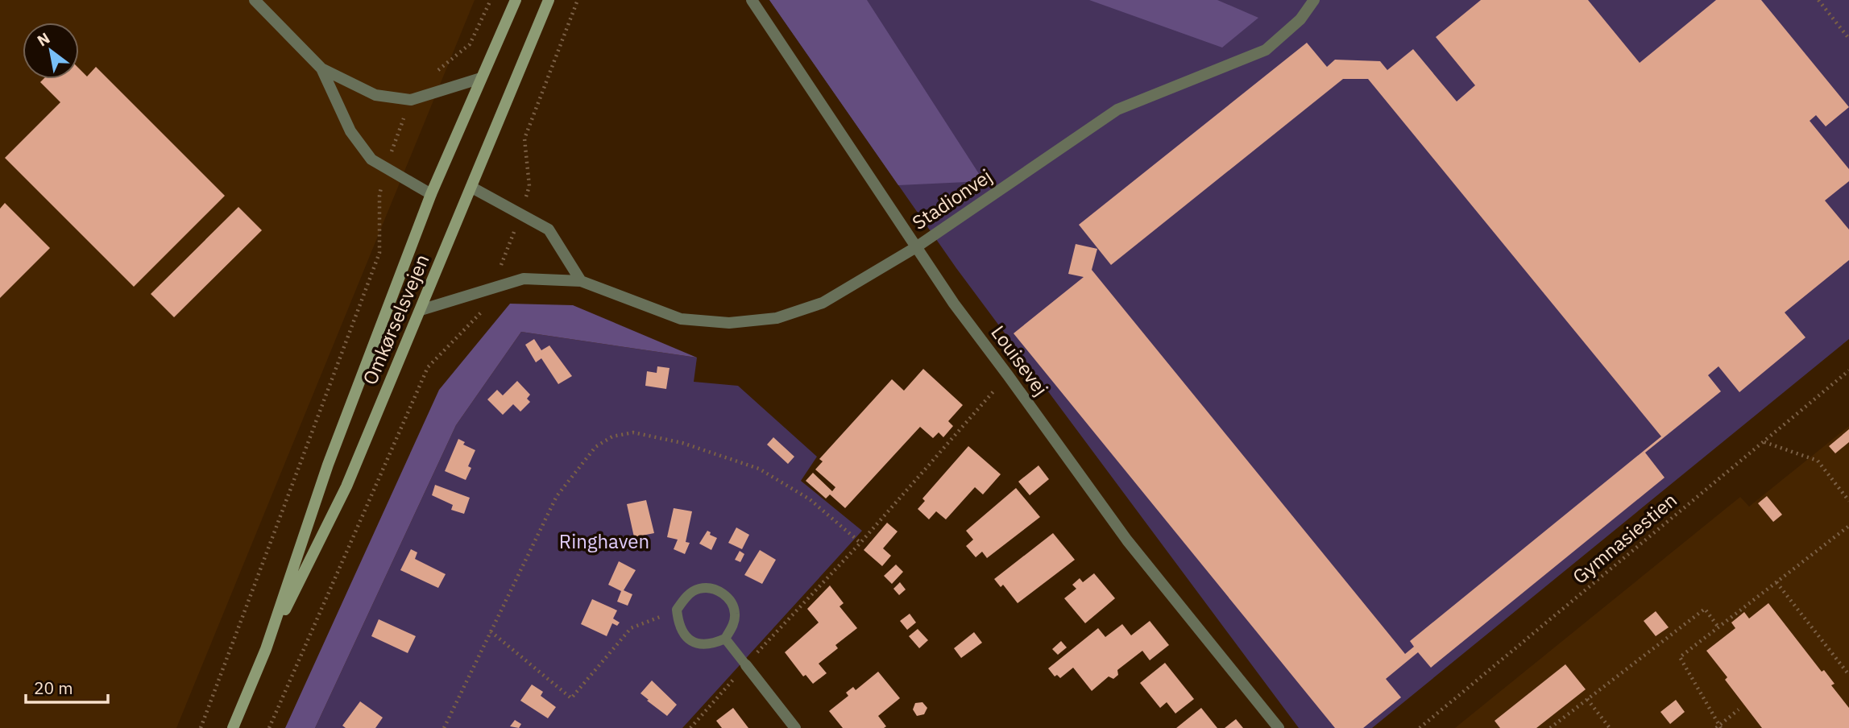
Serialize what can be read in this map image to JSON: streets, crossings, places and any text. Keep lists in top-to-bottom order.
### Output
{
  "streets": {
    "main road": ["Omkørselsvejen"],
    "street": ["Stadionvej", "Louisevej"],
    "path": ["Gymnasiestien"]
  },
  "crossings": [
    ["Stadionvej", "Omkørselsvejen"],
    ["Stadionvej", "Louisevej"]
  ],
  "parks": ["Ringhaven"],
  "scale_bar": "20 m",
  "north": "top left"
}
